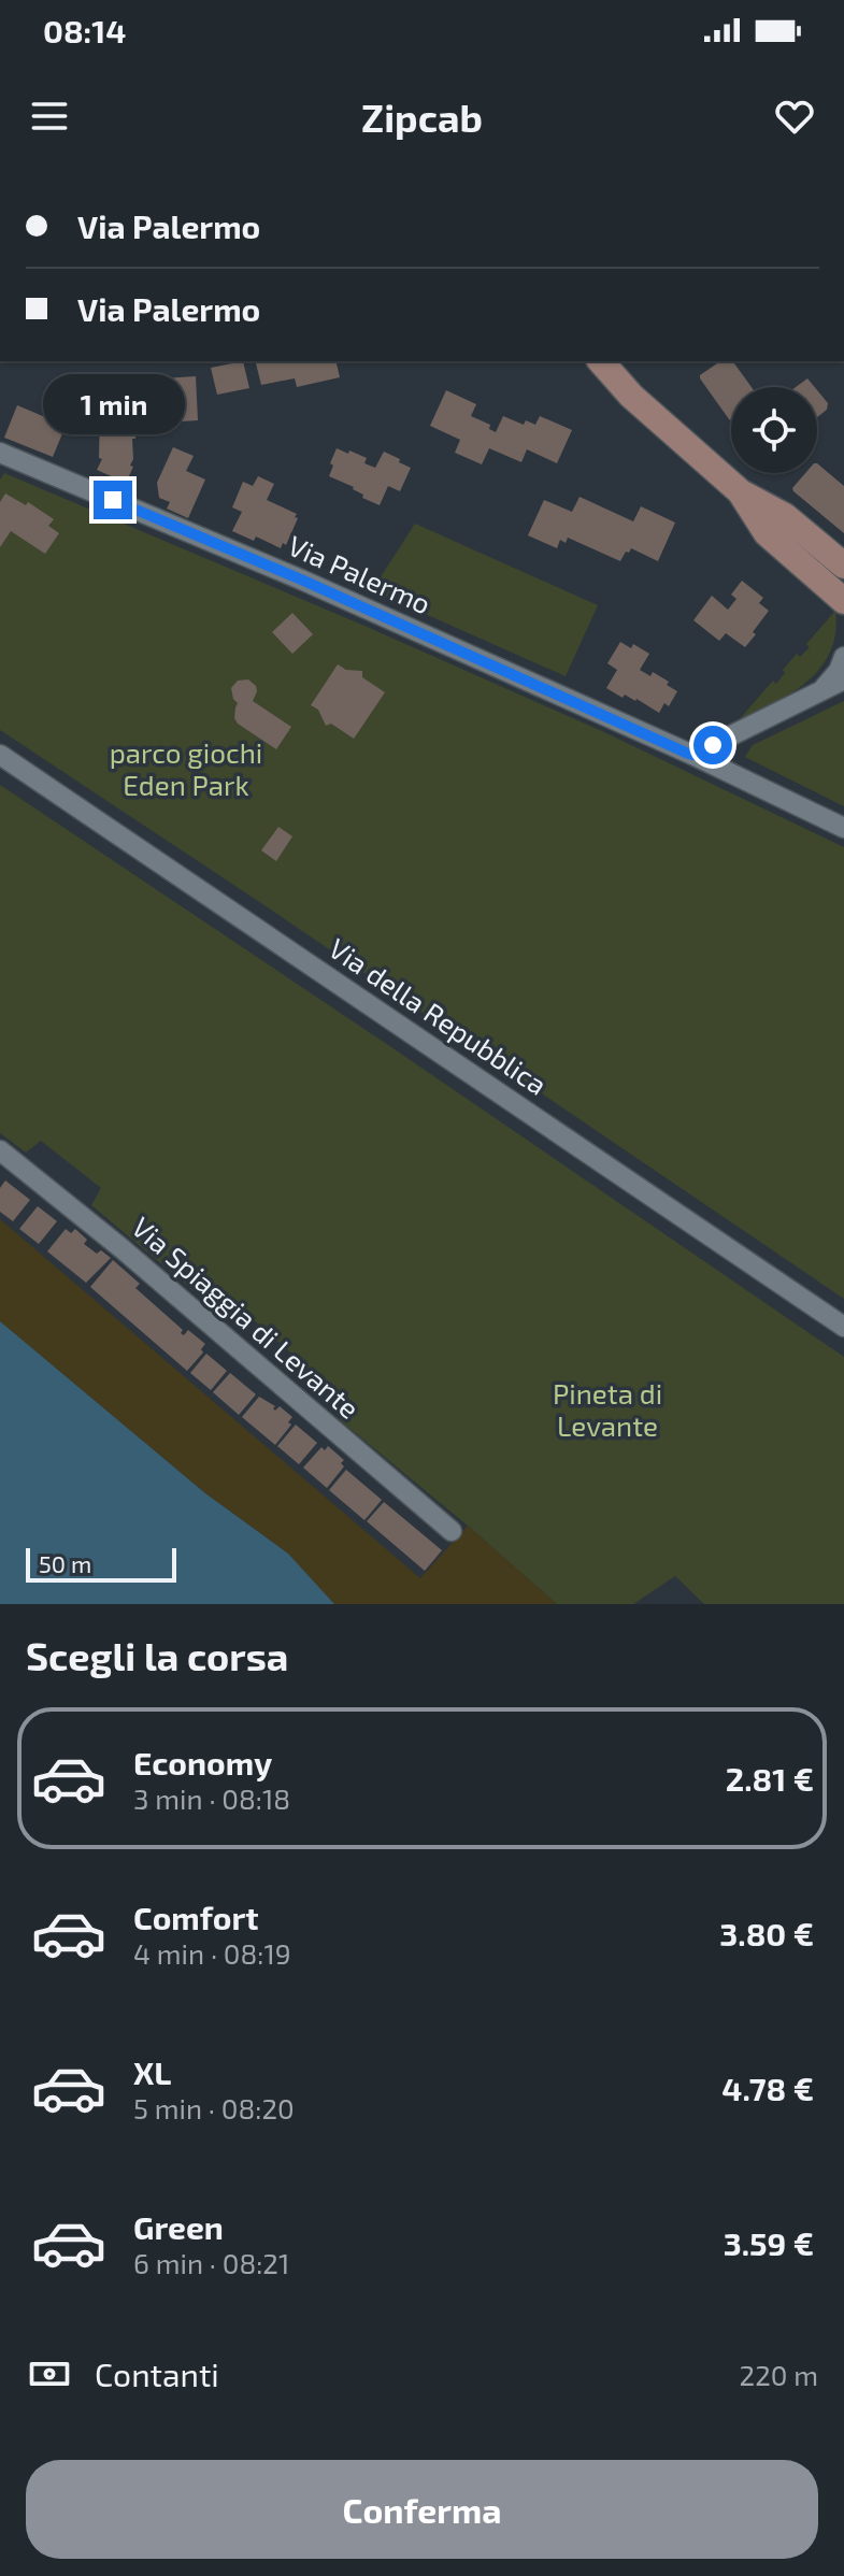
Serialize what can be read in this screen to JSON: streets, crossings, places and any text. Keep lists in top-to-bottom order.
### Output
{
  "streets": {
    "street": ["Via Palermo", "Via della Repubblica", "Via Spiaggia di Levante"]
  },
  "parks": ["parco giochi Eden Park", "Pineta di Levante"],
  "scale_bar": "50 m",
  "page": {
    "status": "08:14",
    "header": "Zipcab",
    "banner": ["Via Palermo", "Via Palermo"],
    "bubble": "1 min",
    "scale": "50 m",
    "heading": "Scegli la corsa",
    "list": [
      {
        "name": "Economy",
        "note": "3 min · 08:18",
        "value": "2.81 €"
      },
      {
        "name": "Comfort",
        "note": "4 min · 08:19",
        "value": "3.80 €"
      },
      {
        "name": "XL",
        "note": "5 min · 08:20",
        "value": "4.78 €"
      },
      {
        "name": "Green",
        "note": "6 min · 08:21",
        "value": "3.59 €"
      }
    ],
    "pay": ["Contanti", "220 m"],
    "buttons": "Conferma"
  }
}
